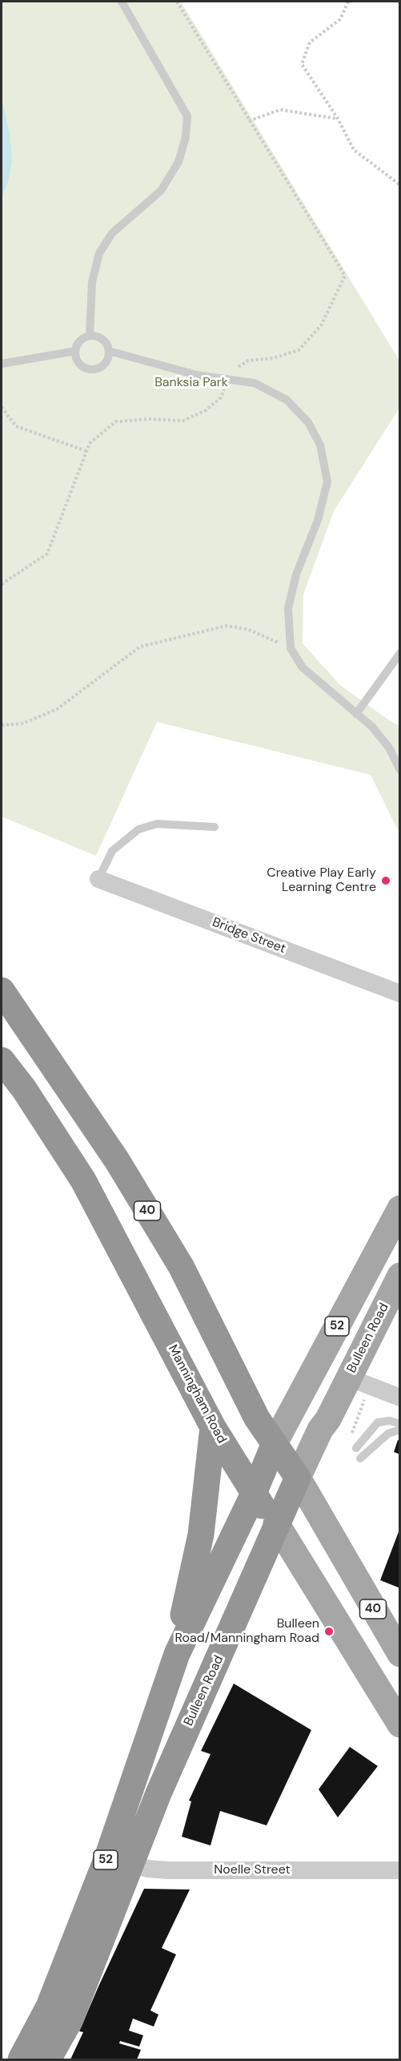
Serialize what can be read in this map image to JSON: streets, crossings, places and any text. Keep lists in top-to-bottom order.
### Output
{
  "streets": {
    "highway": [
      "40",
      "52",
      "Bulleen Road",
      "Manningham Road"
    ],
    "street": ["Bridge Street", "Noelle Street"]
  },
  "crossings": [
    ["40", "52"],
    ["40", "Bulleen Road"],
    ["52", "Manningham Road"],
    ["52", "Noelle Street"],
    ["Bulleen Road", "Manningham Road"],
    ["Bulleen Road", "Noelle Street"]
  ],
  "parks": ["Banksia Park"],
  "places": ["Creative Play Early Learning Centre", "Bulleen Road/Manningham Road"]
}
